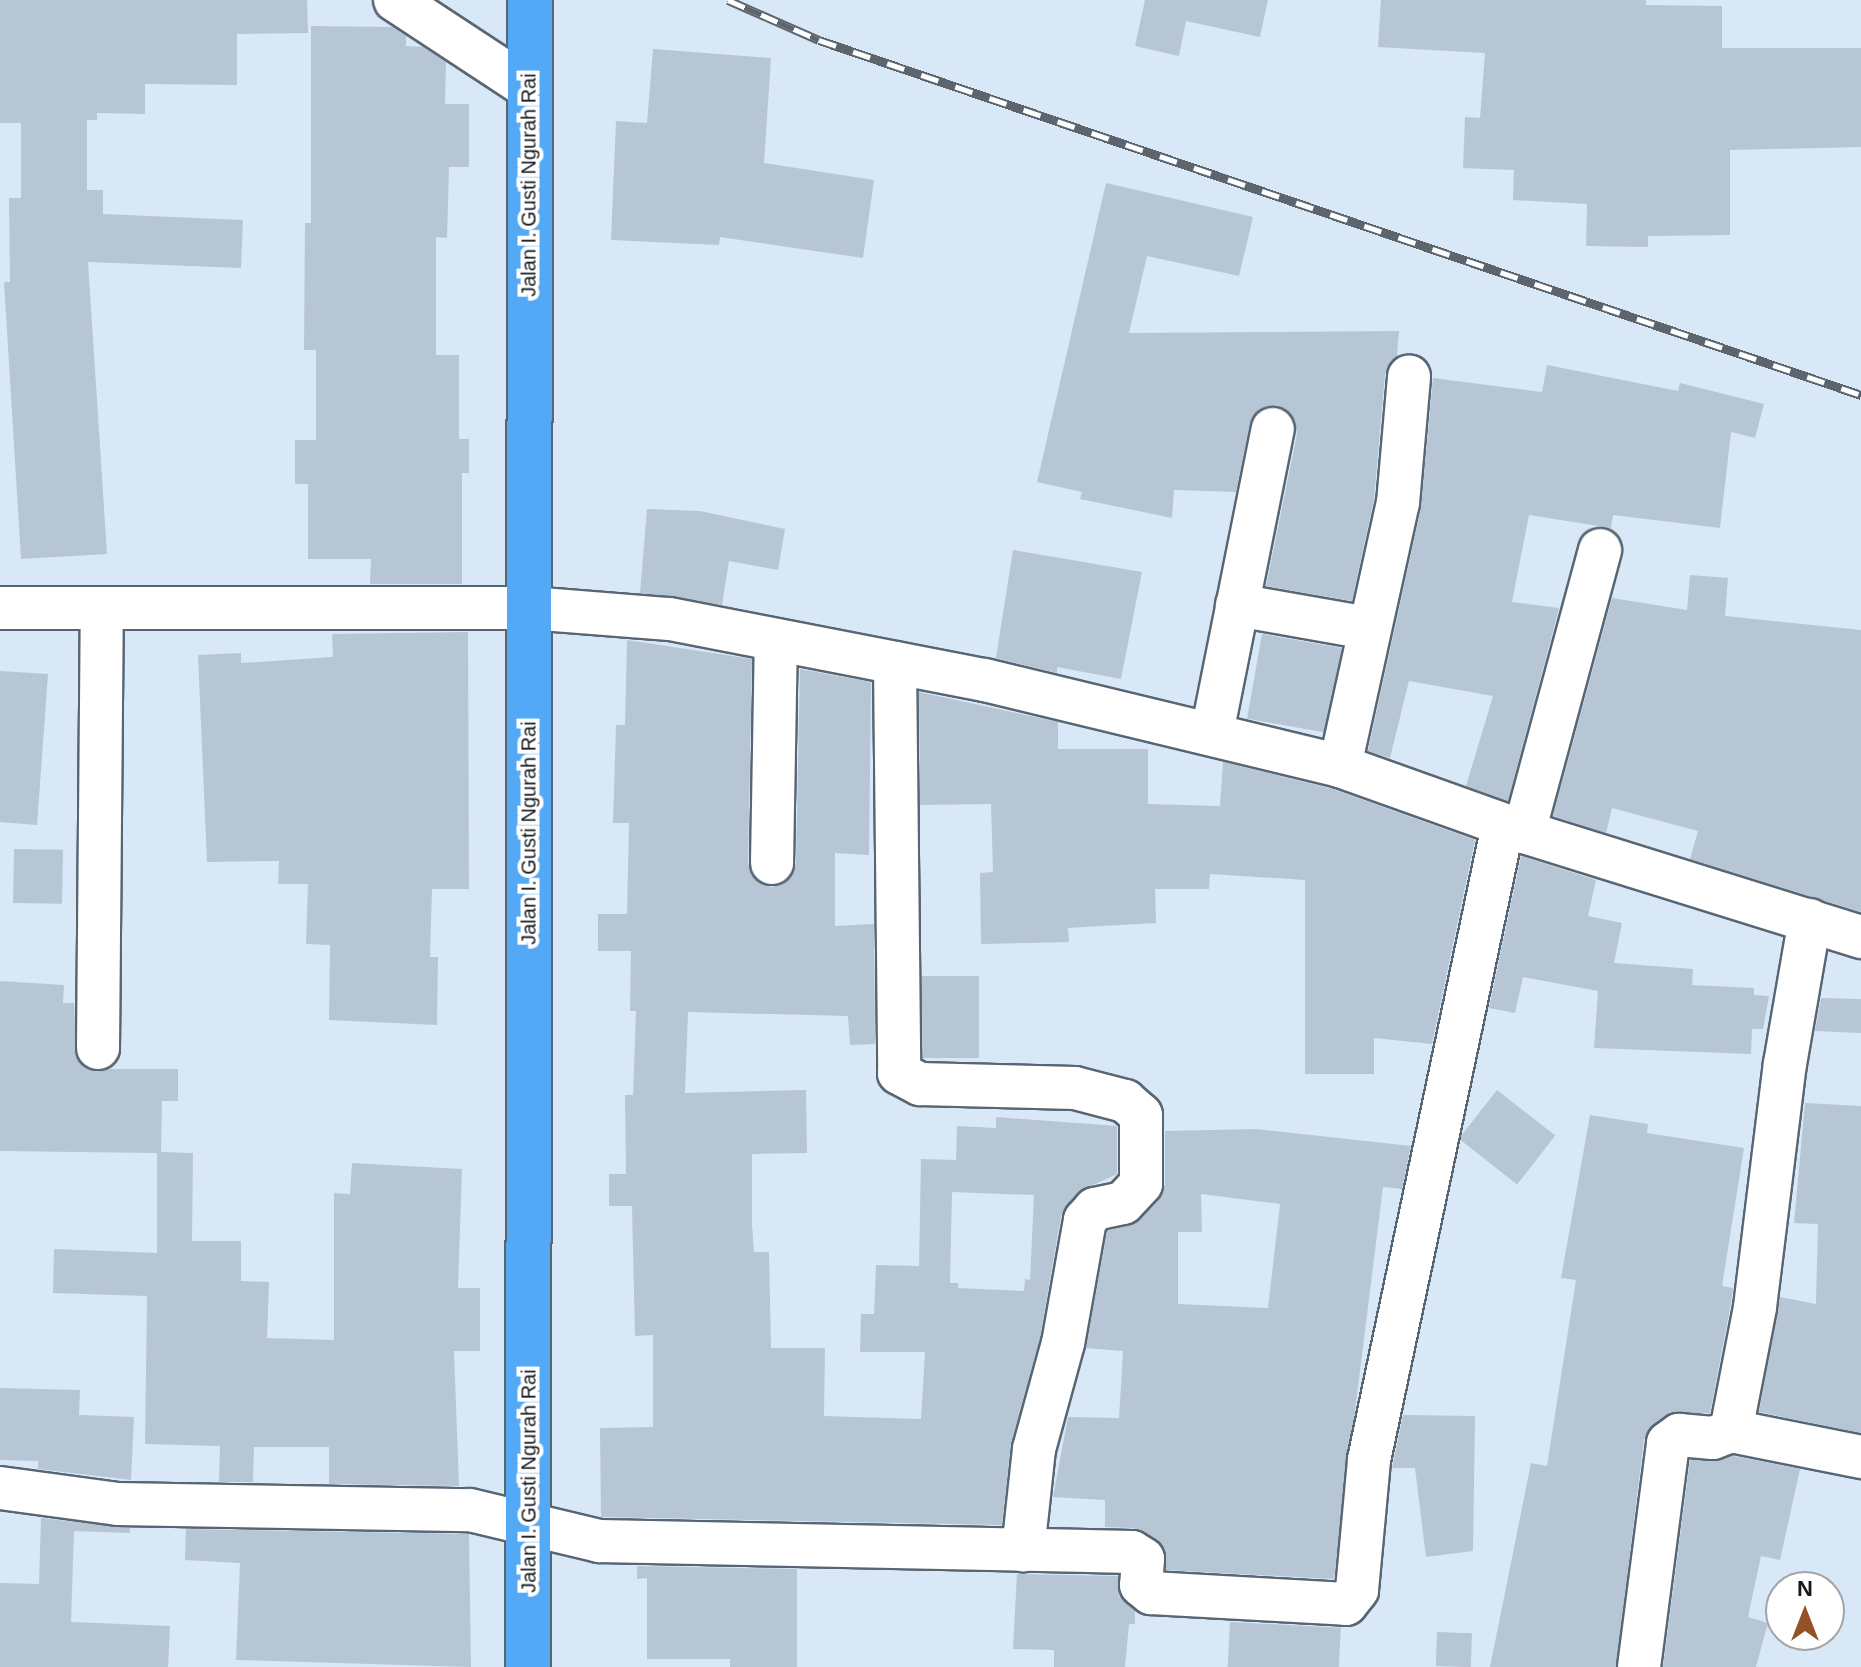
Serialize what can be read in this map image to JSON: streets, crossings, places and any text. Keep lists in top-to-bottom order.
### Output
{
  "streets": {
    "highway": ["Jalan I. Gusti Ngurah Rai"]
  },
  "north": "top"
}
